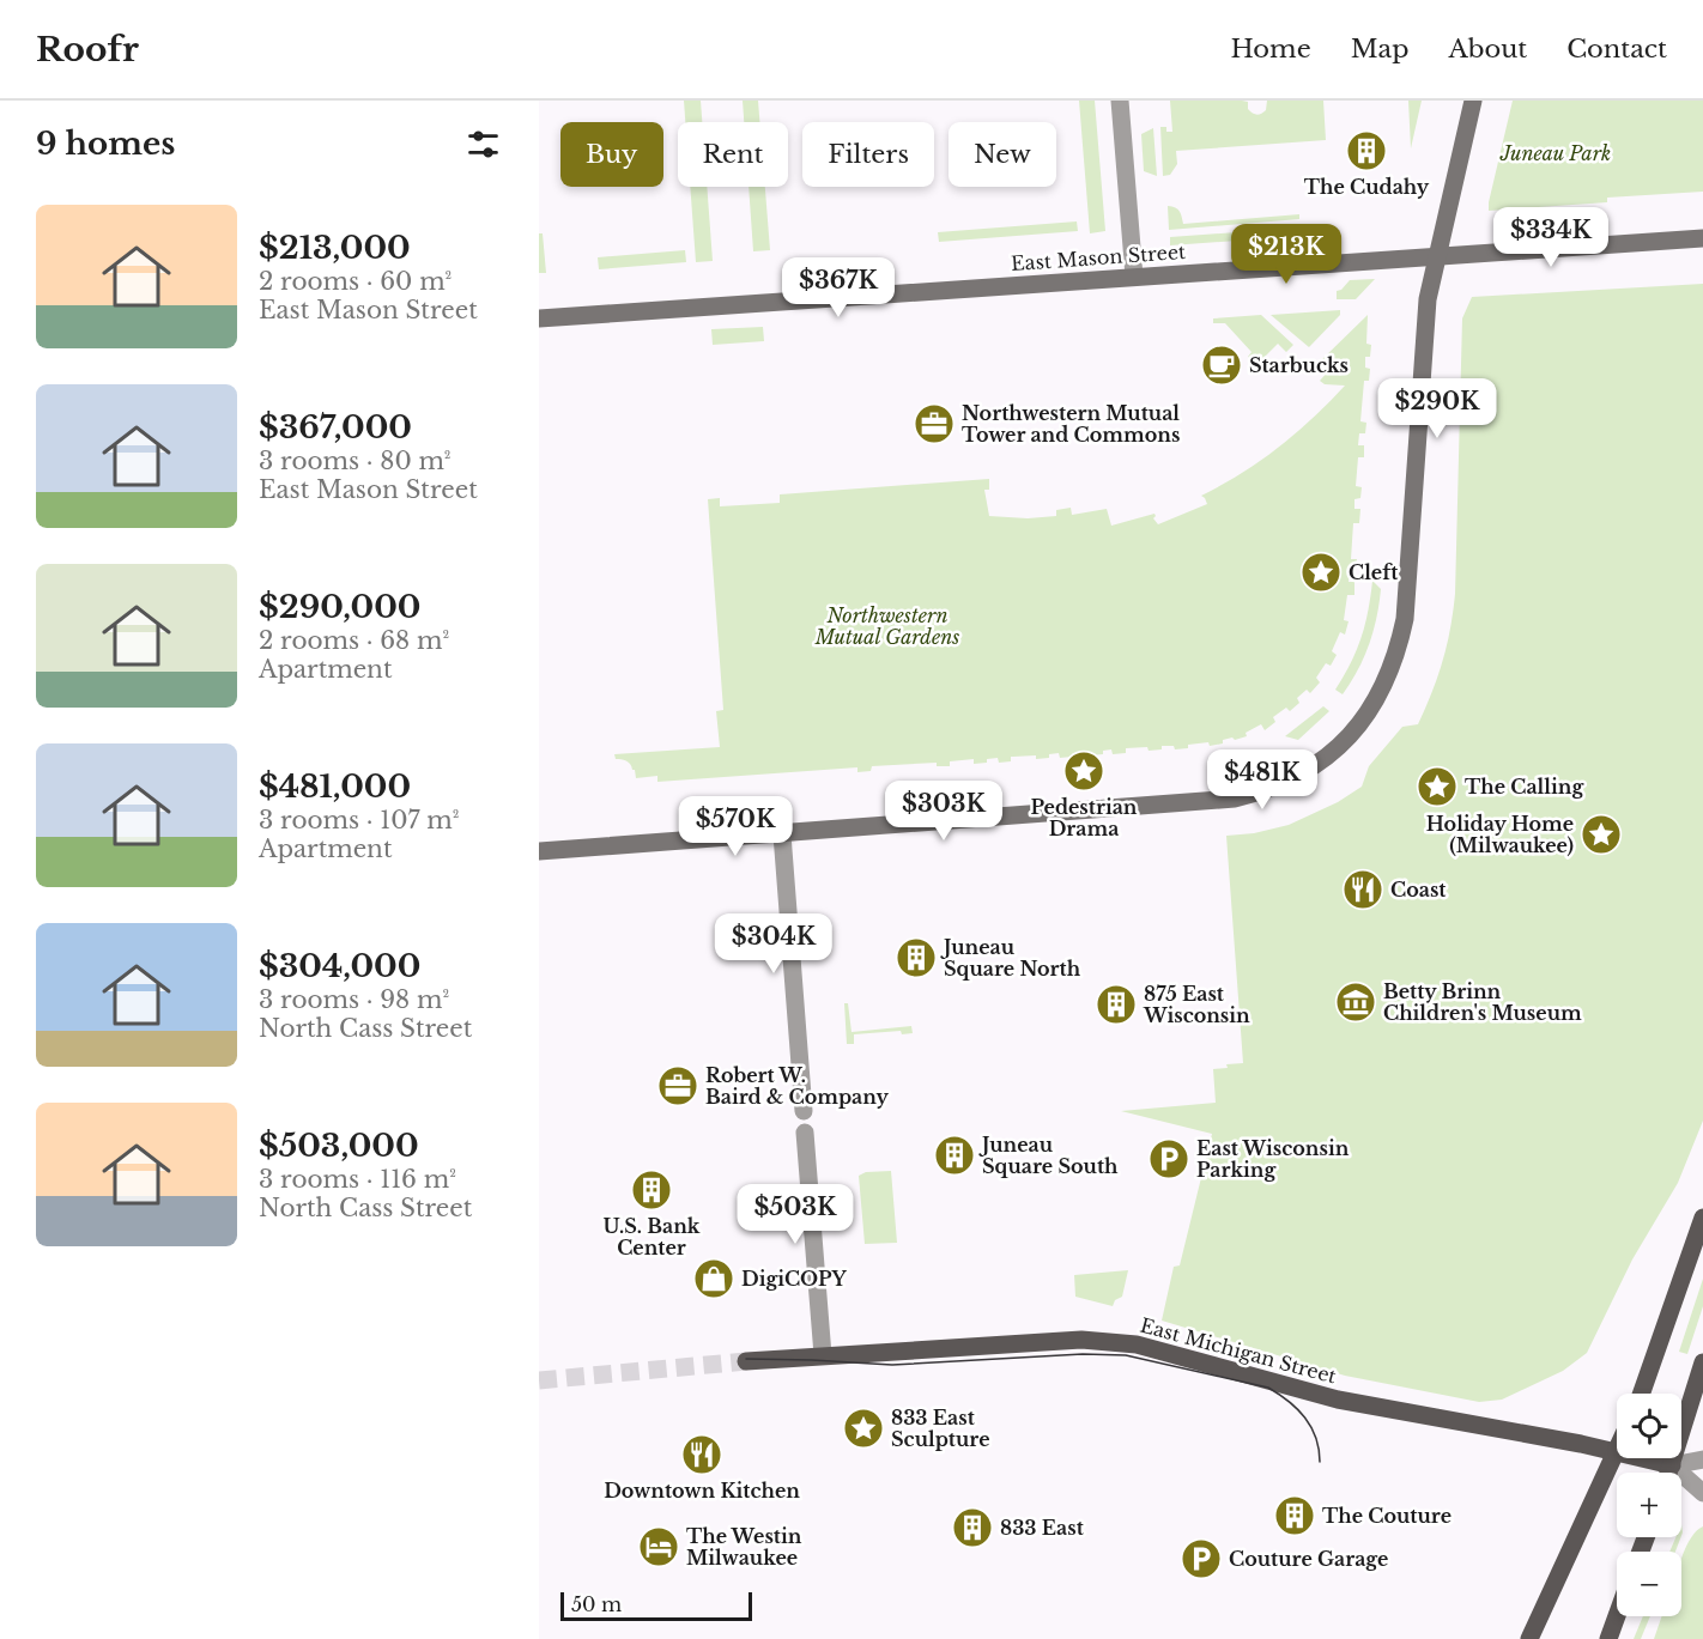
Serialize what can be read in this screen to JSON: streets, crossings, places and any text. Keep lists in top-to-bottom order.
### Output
{
  "streets": {
    "main road": ["East Mason Street", "East Michigan Street"]
  },
  "parks": ["Juneau Park", "Northwestern Mutual Gardens"],
  "places": {
    "building": [
      "The Cudahy",
      "Juneau Square North",
      "875 East Wisconsin",
      "Juneau Square South",
      "U.S. Bank Center",
      "The Couture",
      "833 East"
    ],
    "cafe": ["Starbucks"],
    "office": ["Northwestern Mutual Tower and Commons", "Robert W. Baird & Company"],
    "place": [
      "Cleft",
      "Pedestrian Drama",
      "The Calling",
      "Holiday Home (Milwaukee)",
      "833 East Sculpture"
    ],
    "restaurant": ["Coast", "Downtown Kitchen"],
    "museum": ["Betty Brinn Children's Museum"],
    "parking": ["East Wisconsin Parking", "Couture Garage"],
    "shop": ["DigiCOPY"],
    "hotel": ["The Westin Milwaukee"]
  },
  "scale_bar": "50 m",
  "page": {
    "header": "Roofr",
    "nav": [
      "Home",
      "Map",
      "About",
      "Contact"
    ],
    "heading": "9 homes",
    "chip": [
      "Buy",
      "Rent",
      "Filters",
      "New"
    ],
    "list": [
      {
        "name": "$213,000",
        "note": "2 rooms · 60 m² · East Mason Street"
      },
      {
        "name": "$367,000",
        "note": "3 rooms · 80 m² · East Mason Street"
      },
      {
        "name": "$290,000",
        "note": "2 rooms · 68 m² · Apartment"
      },
      {
        "name": "$481,000",
        "note": "3 rooms · 107 m² · Apartment"
      },
      {
        "name": "$304,000",
        "note": "3 rooms · 98 m² · North Cass Street"
      },
      {
        "name": "$503,000",
        "note": "3 rooms · 116 m² · North Cass Street"
      }
    ],
    "price": [
      "$334K",
      "$213K",
      "$367K",
      "$290K",
      "$481K",
      "$303K",
      "$570K",
      "$304K",
      "$503K"
    ],
    "map_buttons": ["+", "−"],
    "scale": "50 m"
  }
}
